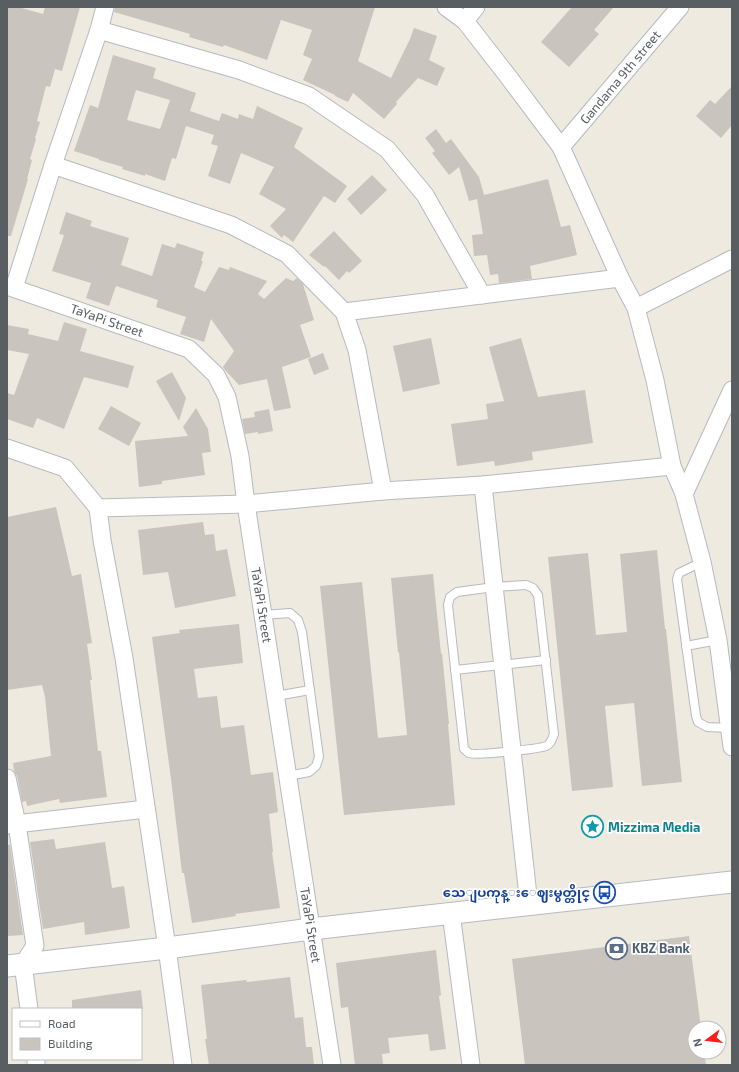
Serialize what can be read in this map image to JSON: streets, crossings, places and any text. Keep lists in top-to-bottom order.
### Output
{
  "streets": {
    "street": ["Gandama 9th street", "TaYaPi Street"]
  },
  "places": {
    "place": ["Mizzima Media"],
    "bus stop": ["သေျပကုန္းေဈးမွတ္တိုင္"],
    "bank": ["KBZ Bank"]
  },
  "legend": ["Road", "Building"],
  "north": "left"
}
